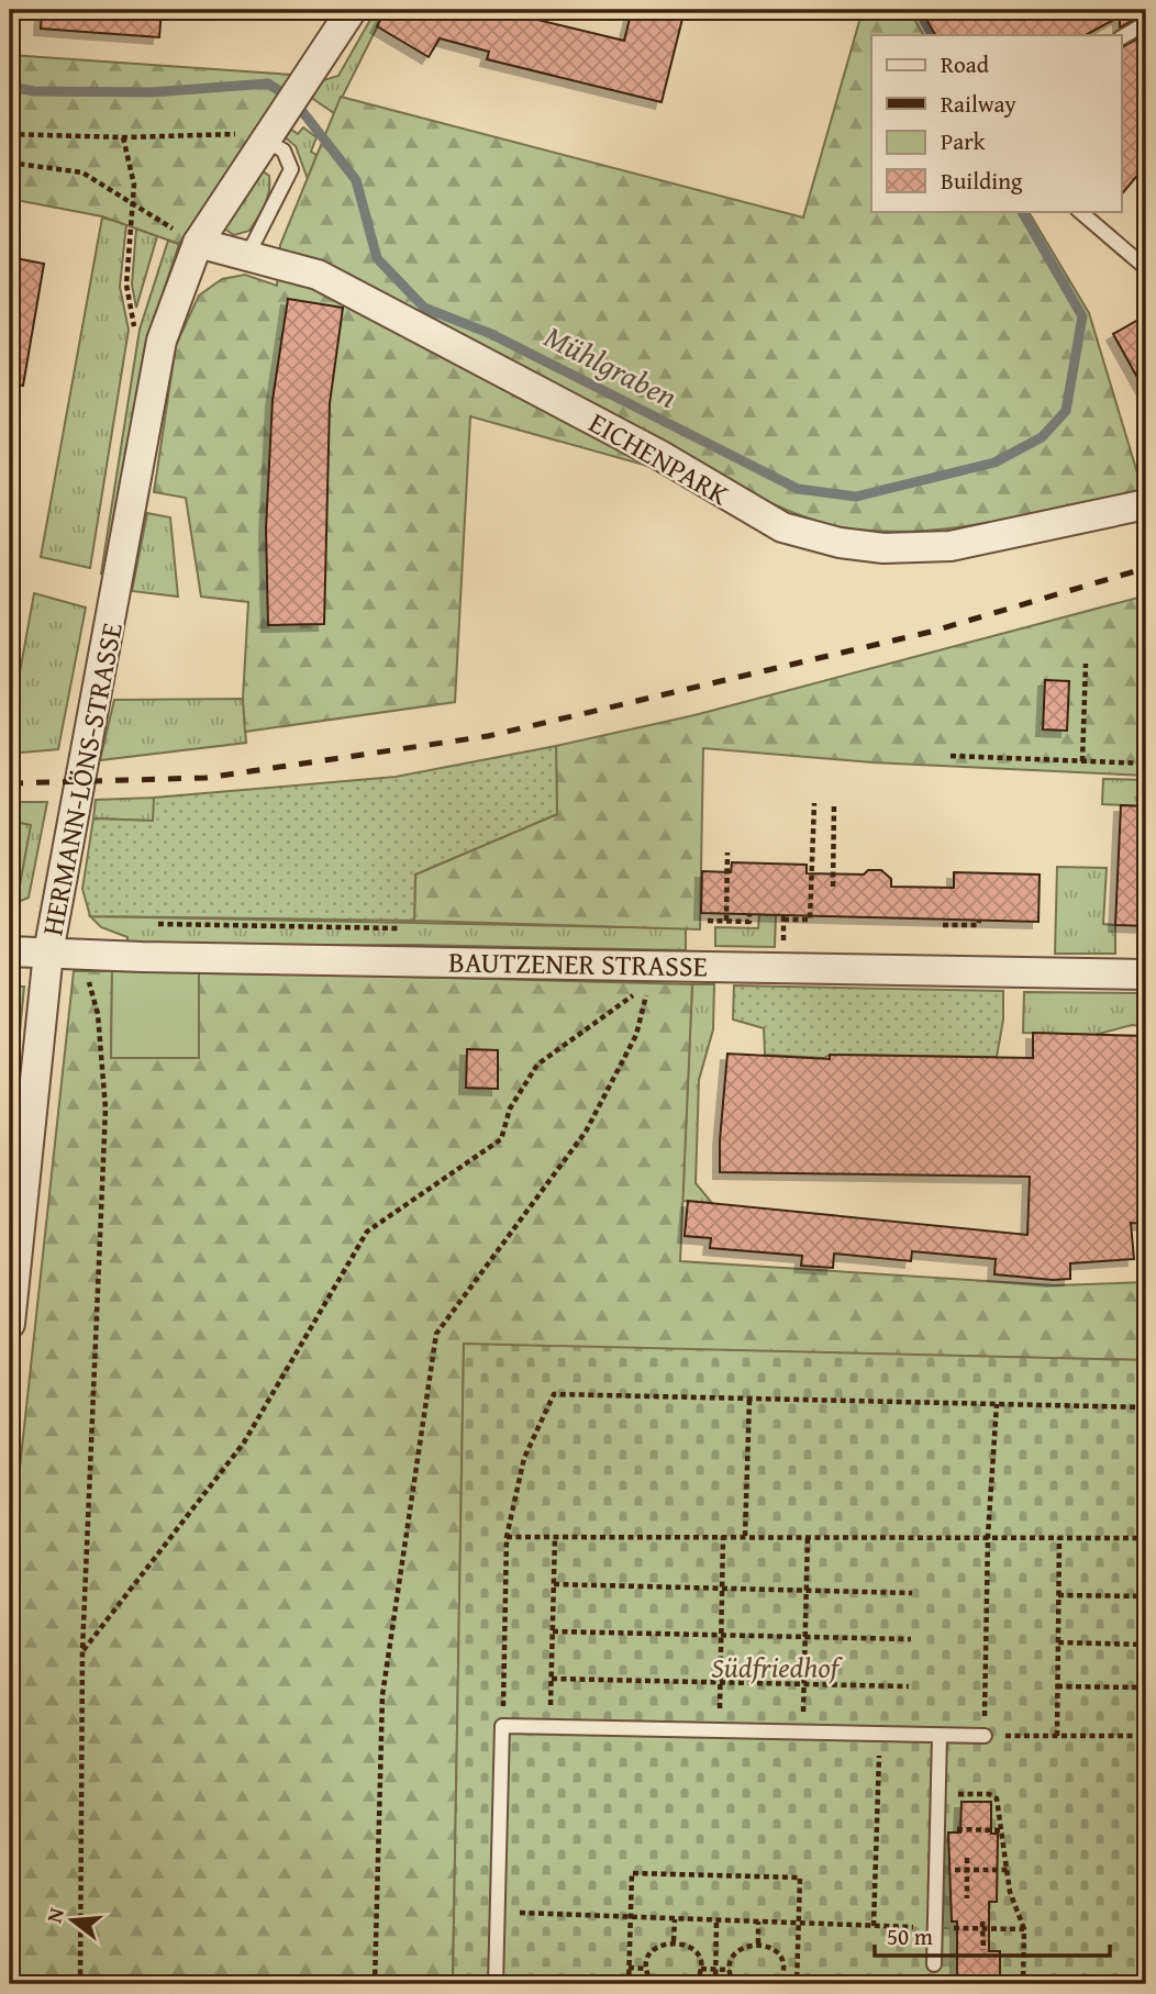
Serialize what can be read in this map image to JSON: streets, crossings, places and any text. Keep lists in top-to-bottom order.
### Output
{
  "streets": {
    "street": ["EICHENPARK", "HERMANN-LÖNS-STRASSE", "BAUTZENER STRASSE"]
  },
  "crossings": [
    ["EICHENPARK", "HERMANN-LÖNS-STRASSE"],
    ["HERMANN-LÖNS-STRASSE", "BAUTZENER STRASSE"]
  ],
  "water": ["Mühlgraben"],
  "parks": ["Südfriedhof"],
  "legend": [
    "Road",
    "Railway",
    "Park",
    "Building"
  ],
  "scale_bar": "50 m",
  "north": "left"
}
